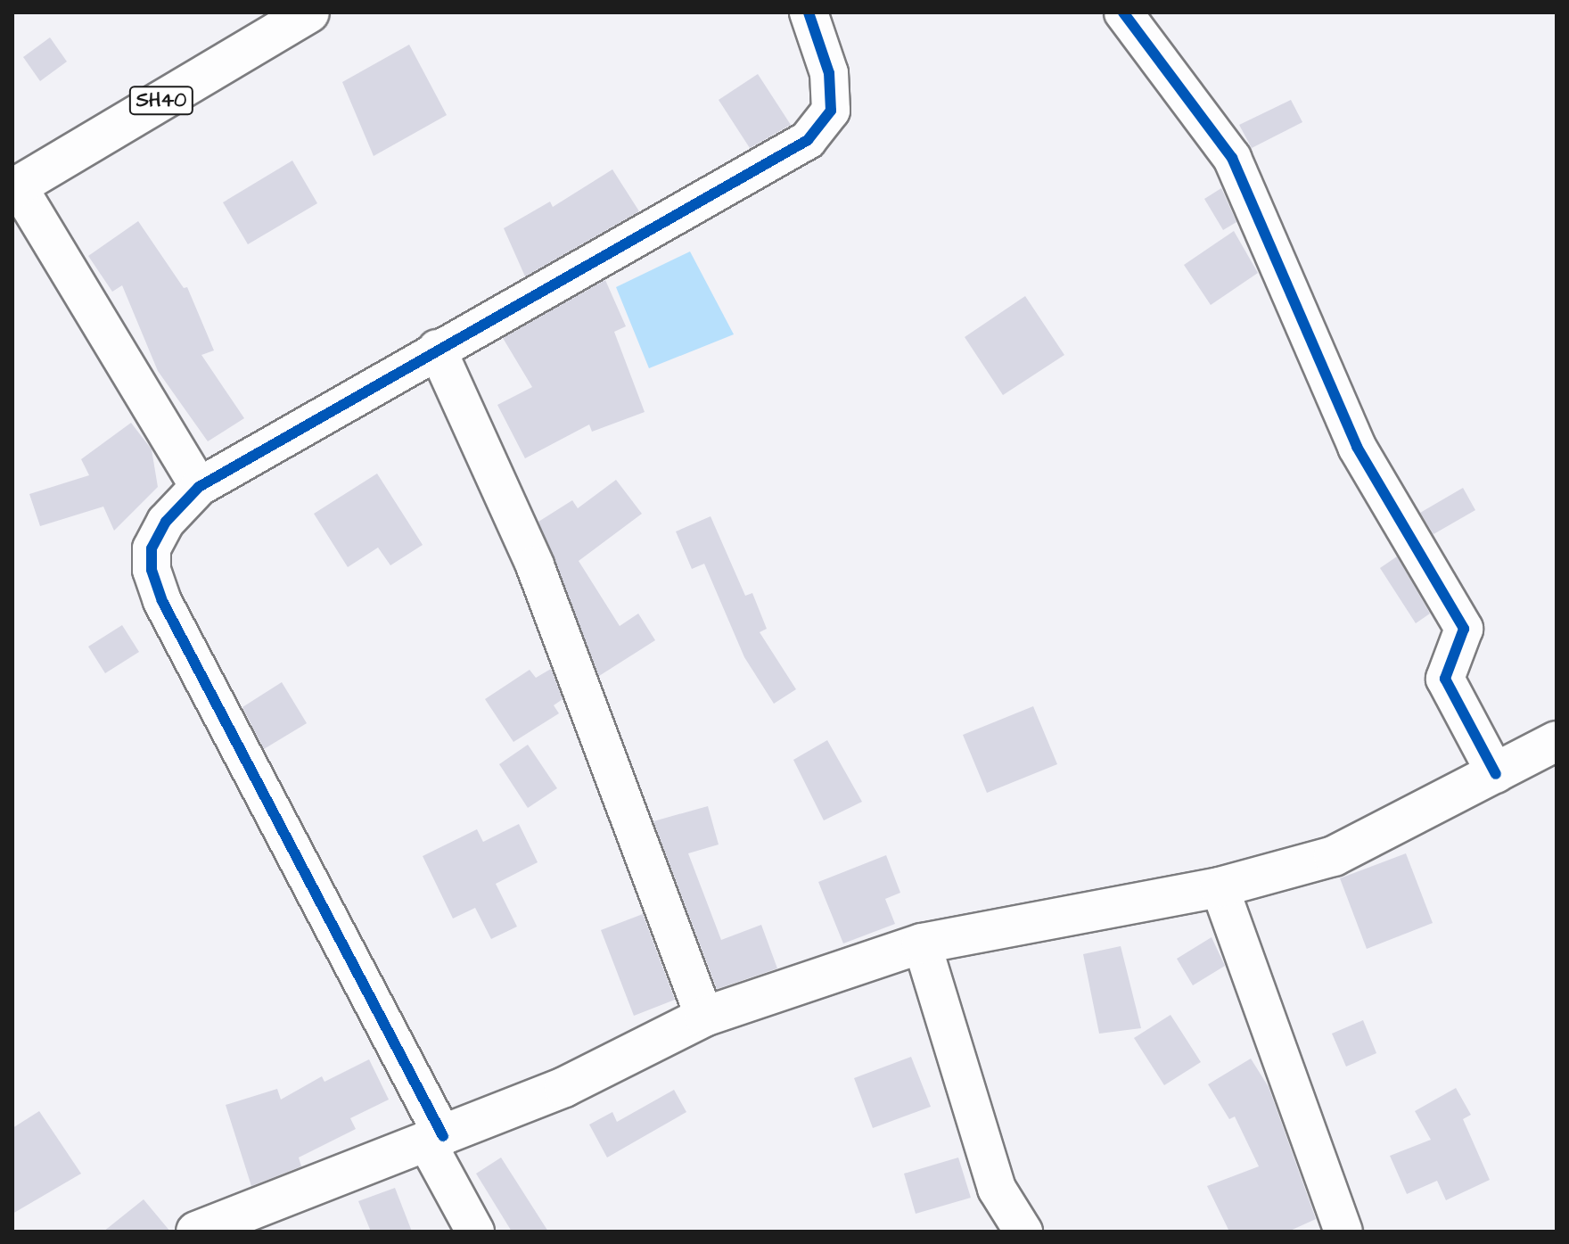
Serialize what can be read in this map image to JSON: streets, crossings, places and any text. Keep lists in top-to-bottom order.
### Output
{
  "streets": {
    "main road": ["SH40"]
  }
}
